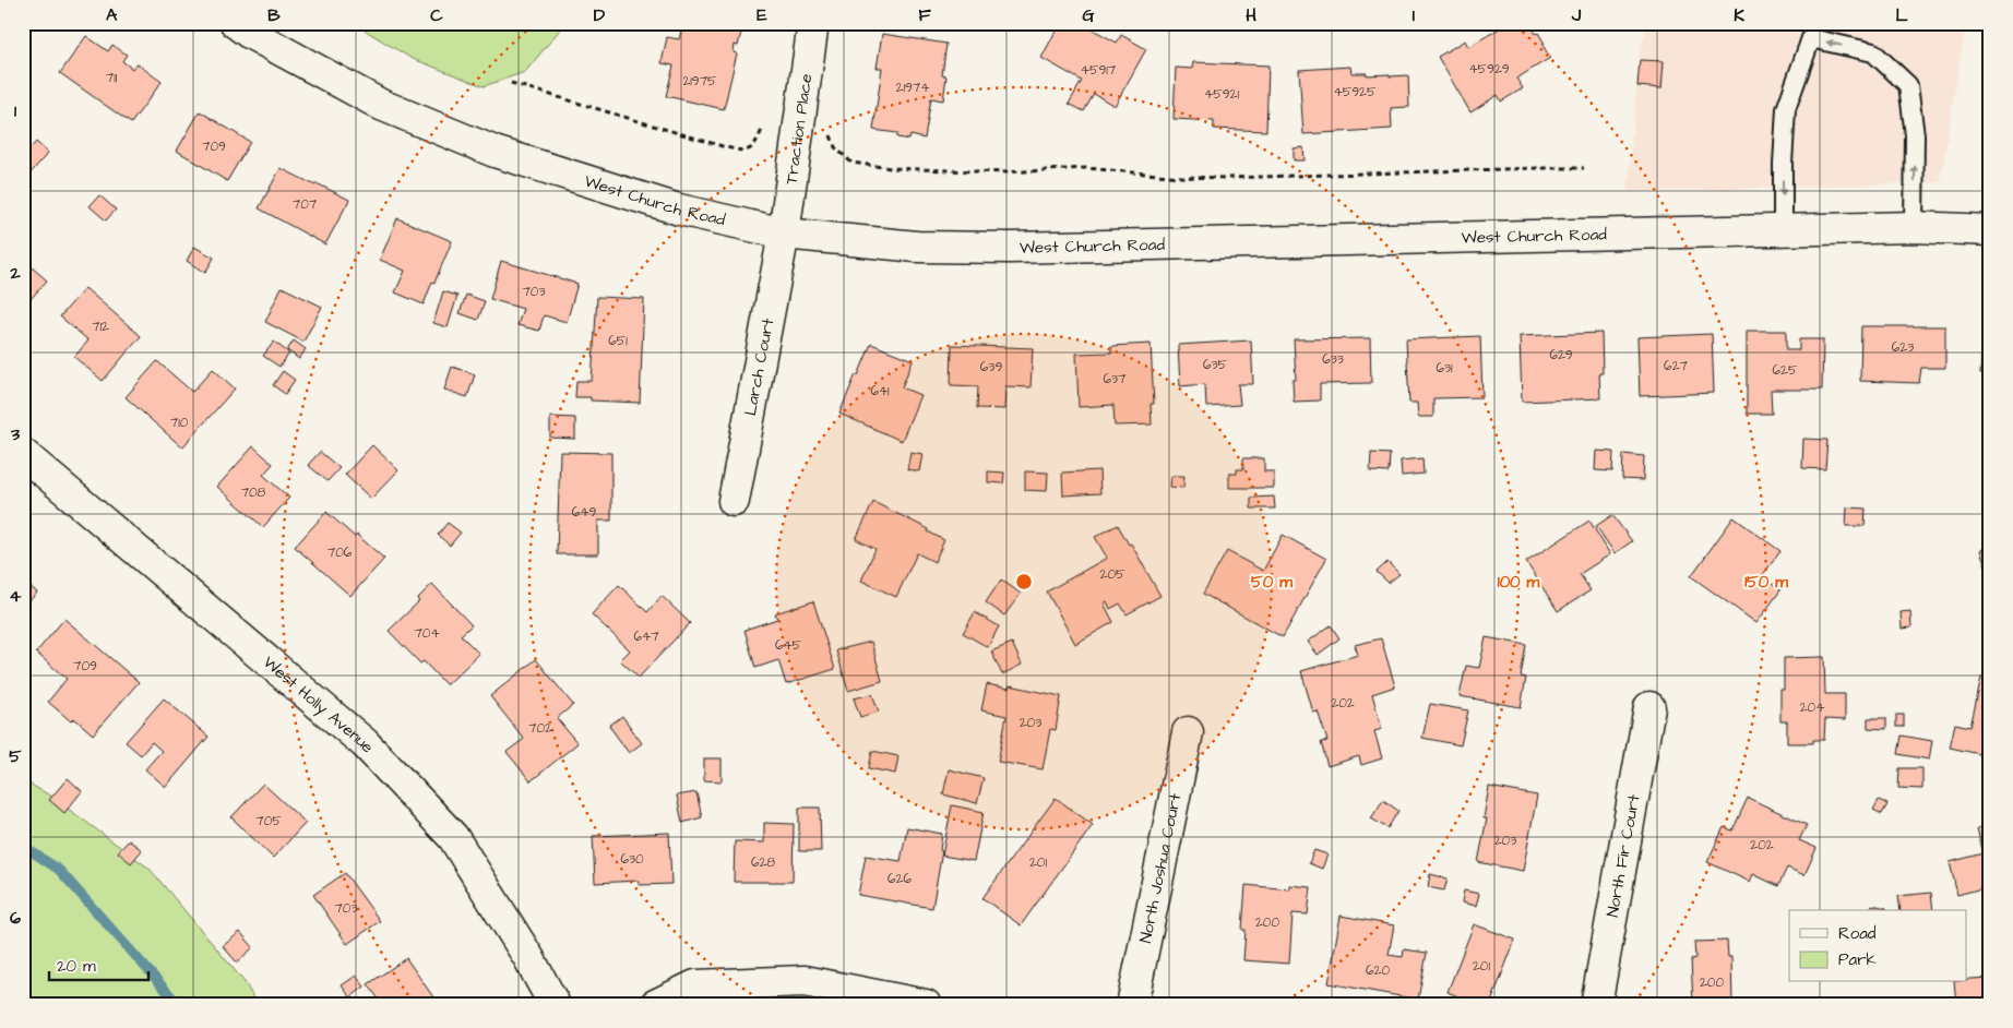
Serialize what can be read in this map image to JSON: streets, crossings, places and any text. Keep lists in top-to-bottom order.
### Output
{
  "streets": {
    "street": [
      "Traction Place",
      "West Church Road",
      "Larch Court",
      "West Holly Avenue",
      "North Fir Court",
      "North Joshua Court"
    ]
  },
  "crossings": [
    ["Traction Place", "West Church Road"],
    ["Traction Place", "Larch Court"],
    ["West Church Road", "Larch Court"]
  ],
  "house_numbers": [
    "45929",
    "45917",
    "711",
    "21975",
    "21974",
    "45925",
    "45921",
    "709",
    "707",
    "703",
    "712",
    "651",
    "623",
    "629",
    "633",
    "635",
    "627",
    "639",
    "631",
    "625",
    "637",
    "641",
    "710",
    "708",
    "649",
    "706",
    "205",
    "704",
    "647",
    "645",
    "709",
    "202",
    "204",
    "203",
    "702",
    "705",
    "203",
    "202",
    "630",
    "628",
    "201",
    "626",
    "703",
    "200",
    "201",
    "620",
    "200"
  ],
  "legend": ["Road", "Park"],
  "scale_bar": "20 m",
  "grid": {
    "columns": [
      "A",
      "B",
      "C",
      "D",
      "E",
      "F",
      "G",
      "H",
      "I",
      "J",
      "K",
      "L"
    ],
    "rows": [
      "1",
      "2",
      "3",
      "4",
      "5",
      "6"
    ]
  },
  "rings": ["50 m", "100 m", "150 m"]
}
